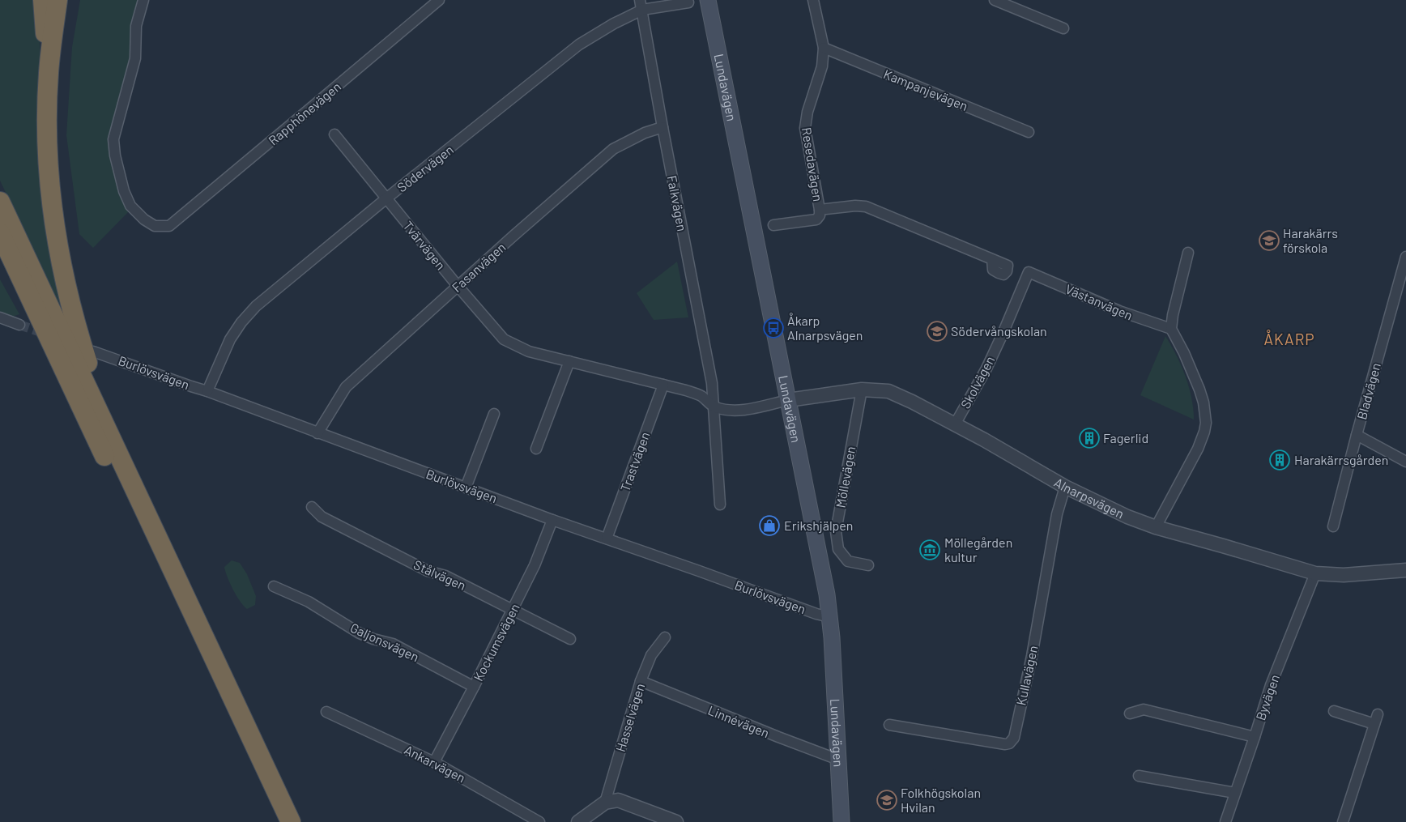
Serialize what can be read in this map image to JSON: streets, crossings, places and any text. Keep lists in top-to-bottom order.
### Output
{
  "streets": {
    "main road": ["Lundavägen"],
    "street": [
      "Kampanjevägen",
      "Rapphönevägen",
      "Resedavägen",
      "Södervägen",
      "Falkvägen",
      "Tvärvägen",
      "Fasanvägen",
      "Västanvägen",
      "Burlövsvägen",
      "Skolvägen",
      "Bladvägen",
      "Trastvägen",
      "Möllevägen",
      "Alnarpsvägen",
      "Stålvägen",
      "Galjonsvägen",
      "Kockumsvägen",
      "Kullavägen",
      "Byvägen",
      "Hasselvägen",
      "Linnévägen",
      "Ankarvägen"
    ]
  },
  "crossings": [
    ["Lundavägen", "Tvärvägen"],
    ["Lundavägen", "Burlövsvägen"],
    ["Lundavägen", "Alnarpsvägen"],
    ["Lundavägen", "Linnévägen"],
    ["Kampanjevägen", "Resedavägen"],
    ["Södervägen", "Falkvägen"],
    ["Södervägen", "Tvärvägen"],
    ["Södervägen", "Burlövsvägen"],
    ["Falkvägen", "Tvärvägen"],
    ["Falkvägen", "Fasanvägen"],
    ["Tvärvägen", "Fasanvägen"],
    ["Tvärvägen", "Trastvägen"],
    ["Tvärvägen", "Alnarpsvägen"],
    ["Fasanvägen", "Burlövsvägen"],
    ["Västanvägen", "Skolvägen"],
    ["Burlövsvägen", "Trastvägen"],
    ["Burlövsvägen", "Kockumsvägen"],
    ["Skolvägen", "Alnarpsvägen"],
    ["Möllevägen", "Alnarpsvägen"],
    ["Alnarpsvägen", "Kullavägen"],
    ["Alnarpsvägen", "Byvägen"],
    ["Stålvägen", "Kockumsvägen"],
    ["Galjonsvägen", "Kockumsvägen"],
    ["Kockumsvägen", "Ankarvägen"],
    ["Hasselvägen", "Linnévägen"]
  ],
  "districts": ["ÅKARP"],
  "places": {
    "school or university": ["Harakärrs förskola", "Södervångskolan", "Folkhögskolan Hvilan"],
    "bus stop": ["Åkarp Alnarpsvägen"],
    "building": ["Fagerlid", "Harakärrsgården"],
    "shop": ["Erikshjälpen"],
    "museum": ["Möllegården kultur"]
  }
}
